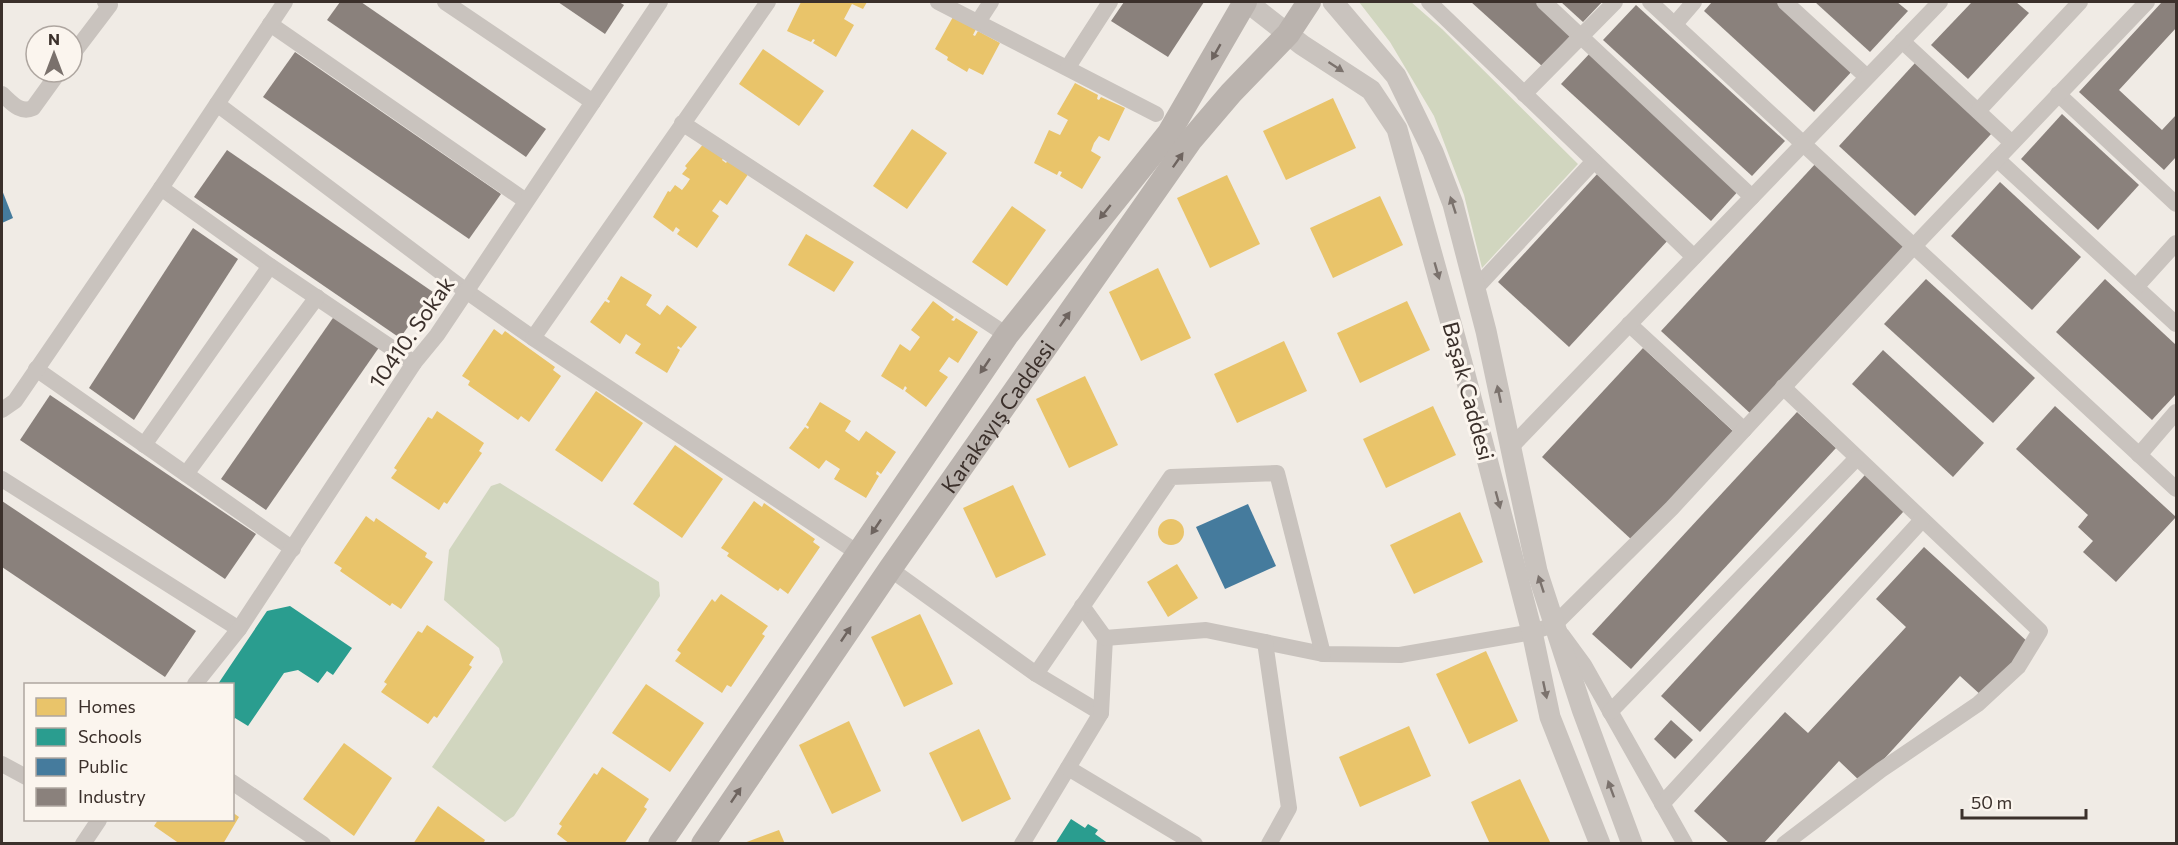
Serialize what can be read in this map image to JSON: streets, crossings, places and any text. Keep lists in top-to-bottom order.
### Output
{
  "streets": {
    "main road": ["Karakayış Caddesi"],
    "street": ["10410. Sokak", "Başak Caddesi"]
  },
  "crossings": [
    ["Başak Caddesi", "Karakayış Caddesi"]
  ],
  "legend": [
    "Homes",
    "Schools",
    "Public",
    "Industry"
  ],
  "scale_bar": "50 m",
  "north": "top"
}
